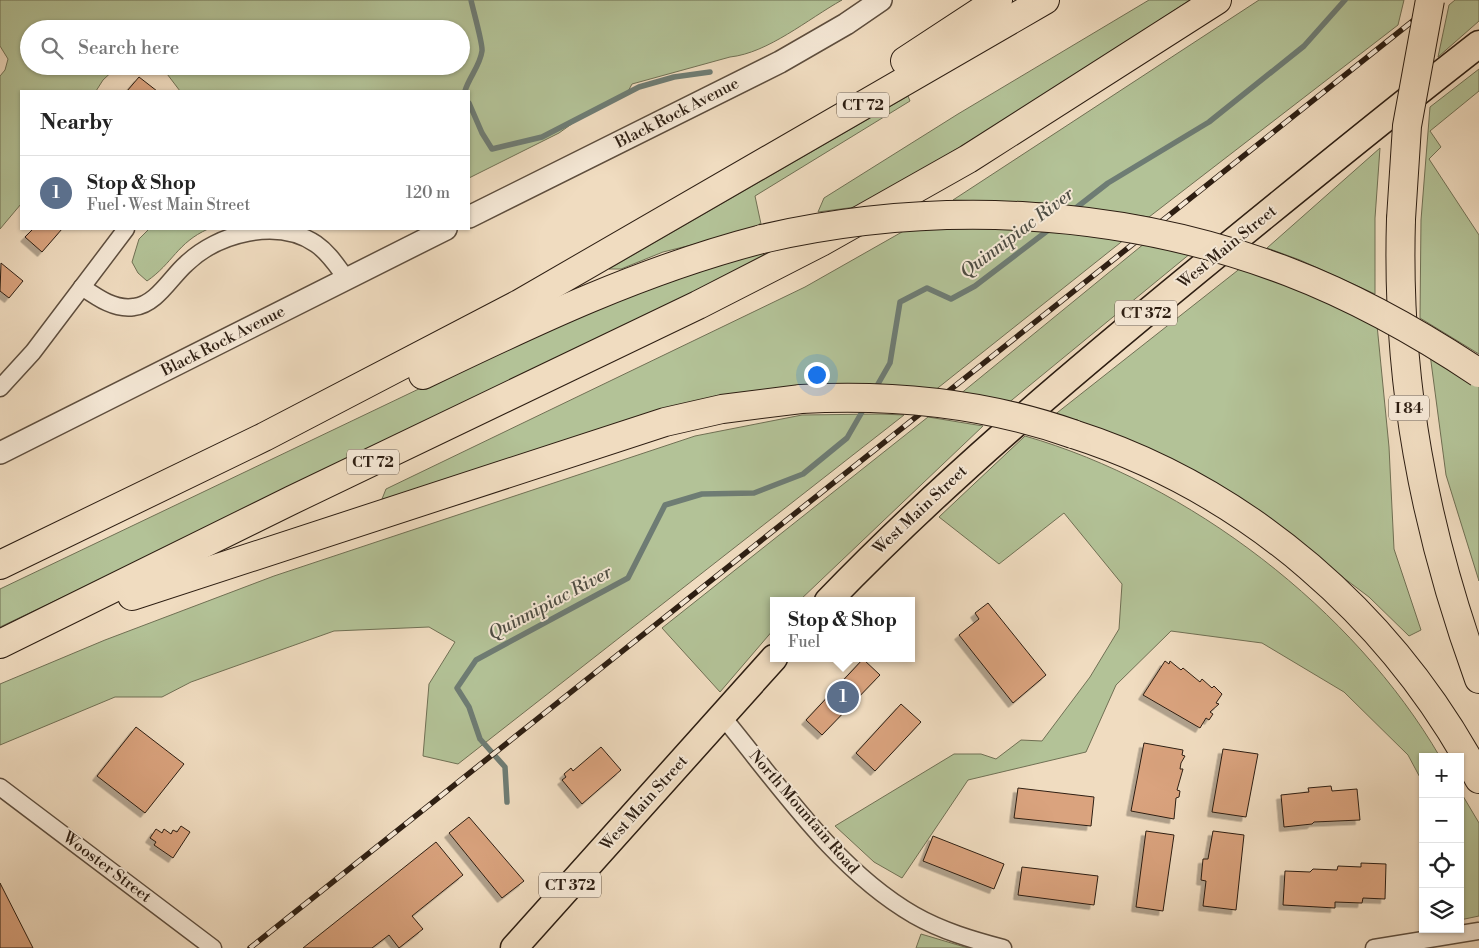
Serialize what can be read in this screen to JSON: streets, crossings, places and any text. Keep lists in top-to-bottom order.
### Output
{
  "streets": {
    "highway": ["CT 72", "I 84"],
    "main road": ["West Main Street", "CT 372"],
    "street": ["Black Rock Avenue", "North Mountain Road", "Wooster Street"]
  },
  "crossings": [
    ["West Main Street", "North Mountain Road"]
  ],
  "water": ["Quinnipiac River"],
  "page": {
    "search": "Search here",
    "heading": "Nearby",
    "list": [
      {
        "mark": "1",
        "name": "Stop & Shop",
        "note": "Fuel · West Main Street",
        "value": "120 m"
      }
    ],
    "popup": ["Stop & Shop", "Fuel"],
    "pins": "1",
    "map_buttons": ["+", "−"]
  }
}
